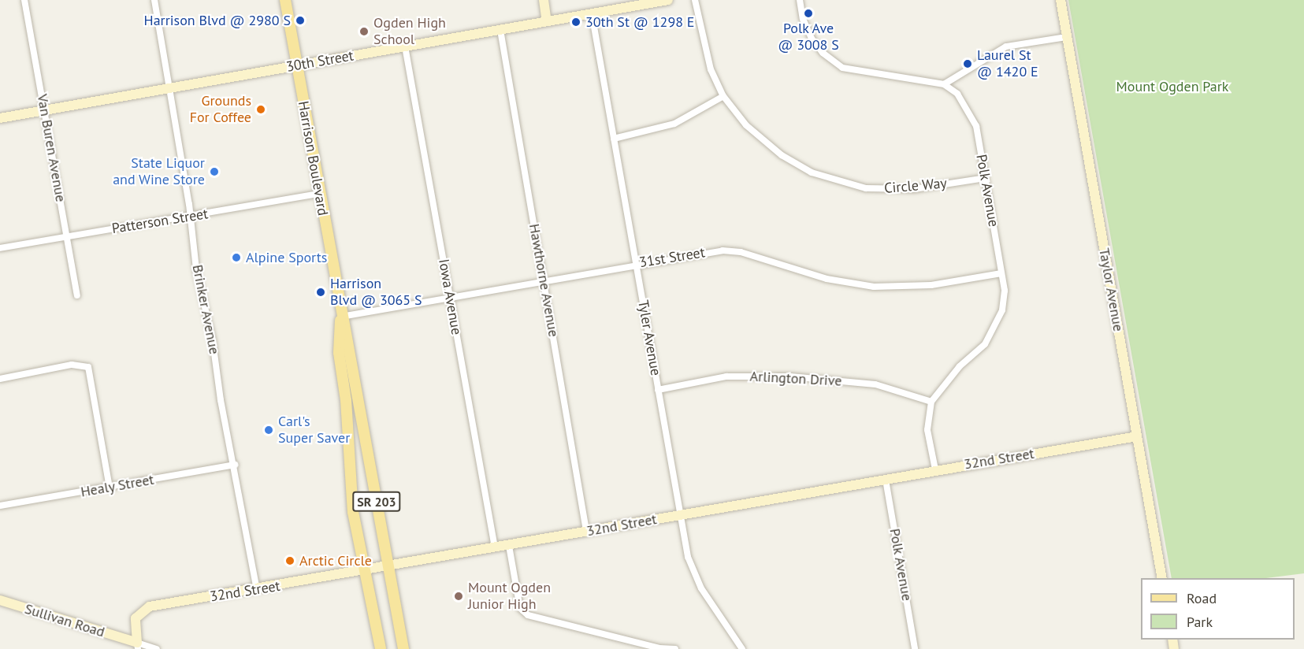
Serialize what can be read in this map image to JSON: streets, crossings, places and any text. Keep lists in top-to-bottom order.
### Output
{
  "streets": {
    "main road": ["Harrison Boulevard", "SR 203"],
    "street": [
      "30th Street",
      "Van Buren Avenue",
      "Circle Way",
      "Polk Avenue",
      "Patterson Street",
      "31st Street",
      "Hawthorne Avenue",
      "Taylor Avenue",
      "Iowa Avenue",
      "Brinker Avenue",
      "Tyler Avenue",
      "Arlington Drive",
      "32nd Street",
      "Healy Street",
      "Sullivan Road"
    ]
  },
  "crossings": [
    ["30th Street", "Van Buren Avenue"],
    ["30th Street", "Harrison Boulevard"],
    ["30th Street", "Hawthorne Avenue"],
    ["30th Street", "Iowa Avenue"],
    ["30th Street", "Brinker Avenue"],
    ["30th Street", "Tyler Avenue"],
    ["Van Buren Avenue", "Patterson Street"],
    ["Harrison Boulevard", "Patterson Street"],
    ["Harrison Boulevard", "31st Street"],
    ["Harrison Boulevard", "32nd Street"],
    ["Circle Way", "Polk Avenue"],
    ["Polk Avenue", "31st Street"],
    ["Polk Avenue", "Arlington Drive"],
    ["Polk Avenue", "32nd Street"],
    ["Patterson Street", "Brinker Avenue"],
    ["31st Street", "Hawthorne Avenue"],
    ["31st Street", "Iowa Avenue"],
    ["31st Street", "Tyler Avenue"],
    ["Hawthorne Avenue", "32nd Street"],
    ["Taylor Avenue", "32nd Street"],
    ["Iowa Avenue", "32nd Street"],
    ["Brinker Avenue", "32nd Street"],
    ["Brinker Avenue", "Healy Street"],
    ["Tyler Avenue", "Arlington Drive"],
    ["Tyler Avenue", "32nd Street"],
    ["32nd Street", "Sullivan Road"]
  ],
  "parks": ["Mount Ogden Park"],
  "places": [
    "Polk Ave @ 3008 S",
    "Harrison Blvd @ 2980 S",
    "30th St @ 1298 E",
    "Ogden High School",
    "Laurel St @ 1420 E",
    "Grounds For Coffee",
    "State Liquor and Wine Store",
    "Alpine Sports",
    "Harrison Blvd @ 3065 S",
    "Carl's Super Saver",
    "Arctic Circle",
    "Mount Ogden Junior High"
  ],
  "legend": ["Road", "Park"]
}
